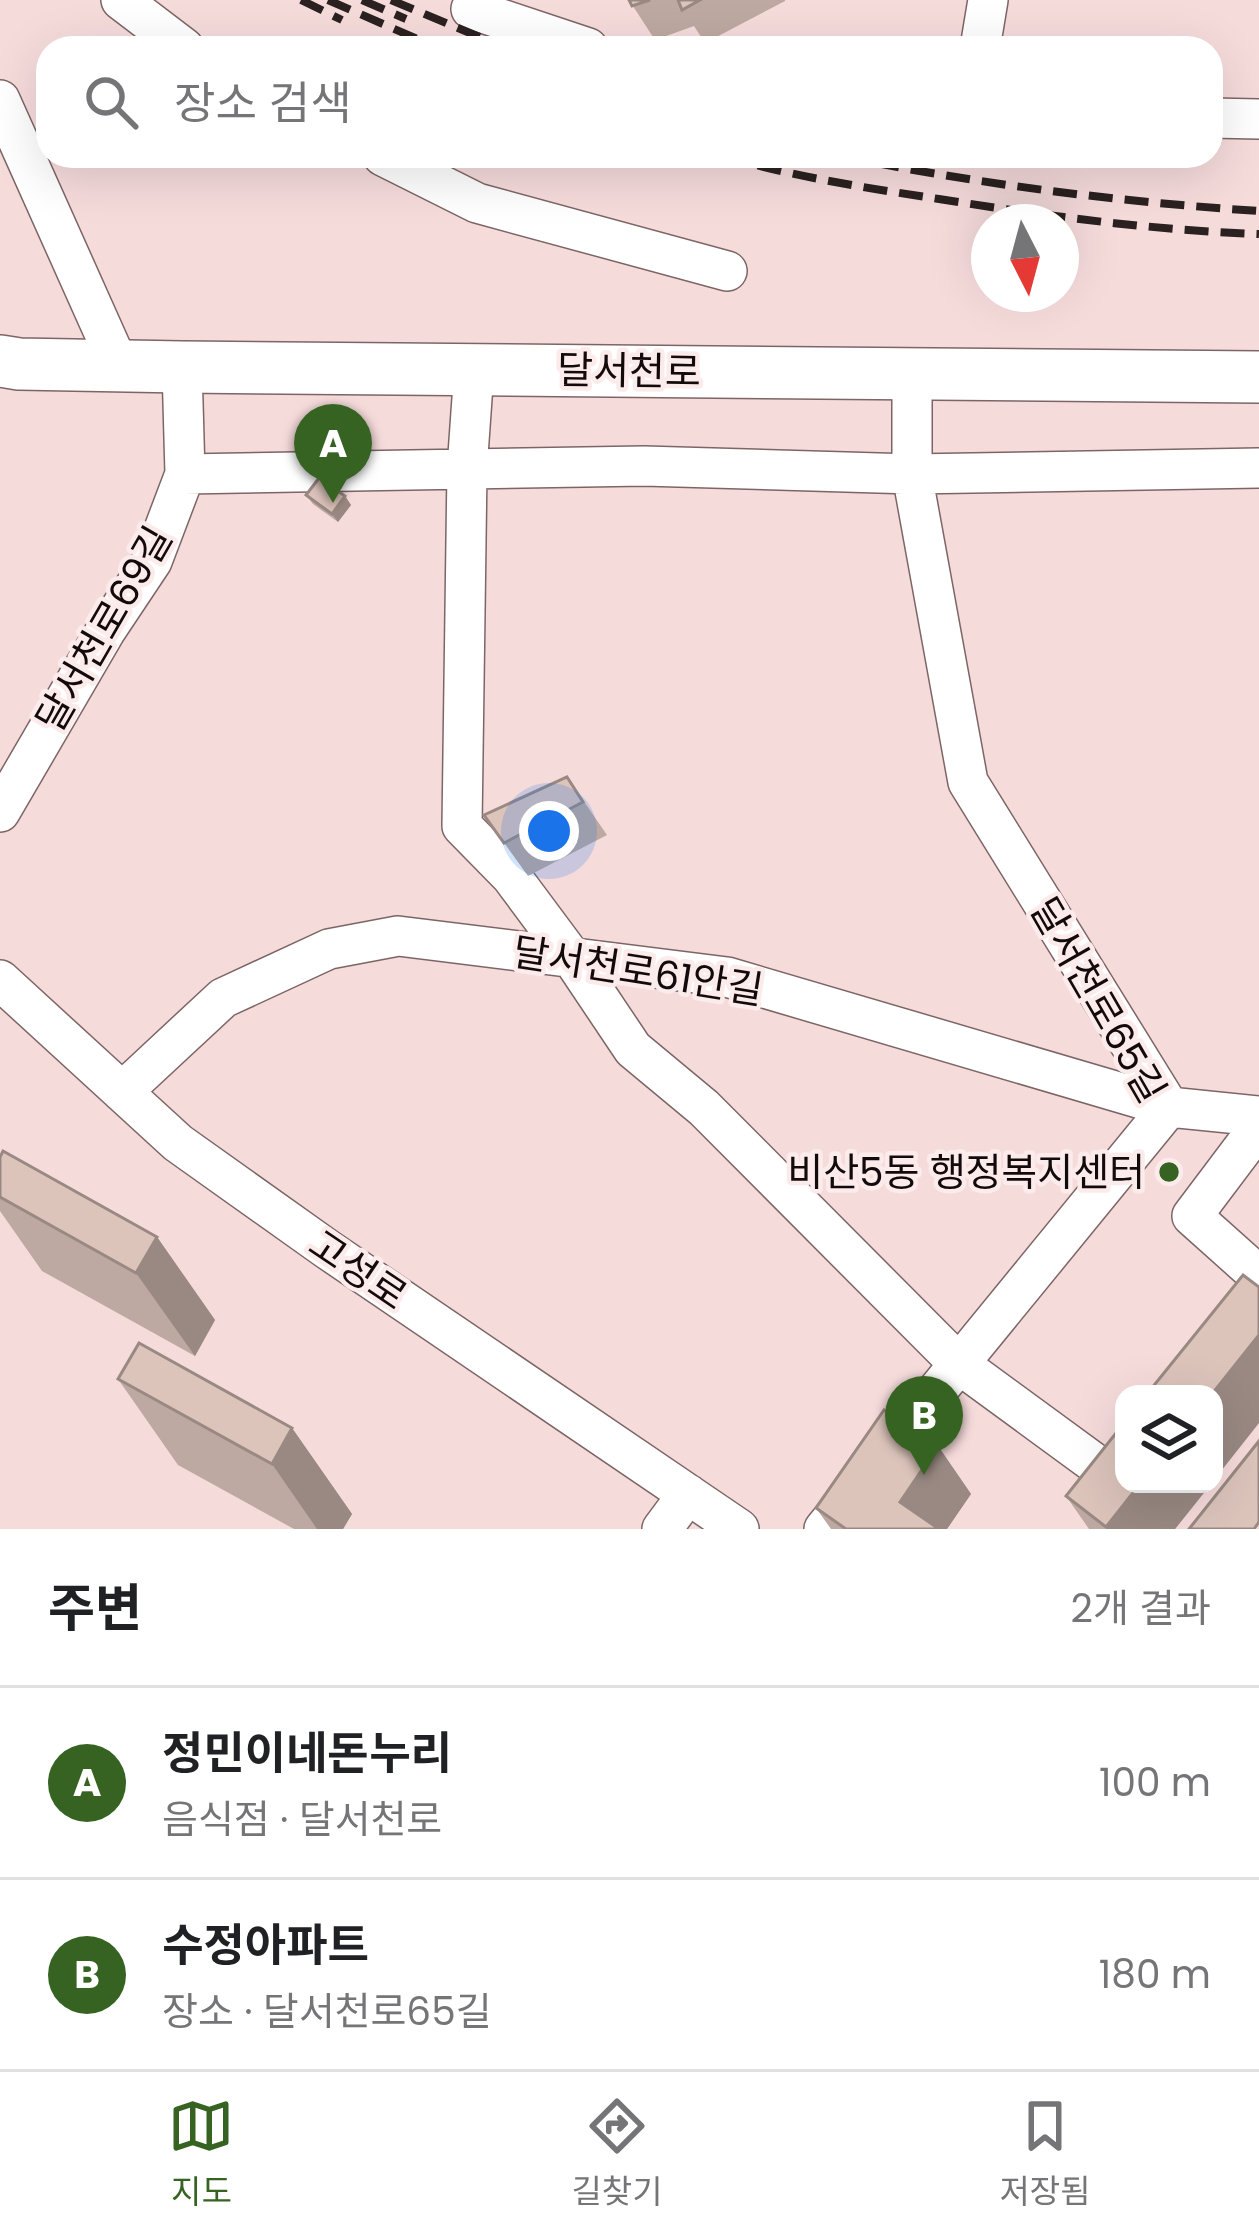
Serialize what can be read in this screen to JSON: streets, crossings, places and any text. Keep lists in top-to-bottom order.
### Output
{
  "streets": {
    "main road": ["달서천로"],
    "street": [
      "달서천로69길",
      "달서천로61안길",
      "달서천로65길",
      "고성로"
    ]
  },
  "crossings": [
    ["달서천로", "달서천로69길"],
    ["달서천로", "달서천로65길"],
    ["달서천로61안길", "달서천로65길"],
    ["달서천로61안길", "고성로"]
  ],
  "places": ["비산5동 행정복지센터"],
  "north": "bottom",
  "page": {
    "search": "장소 검색",
    "pins": ["A", "B"],
    "heading": ["주변", "2개 결과"],
    "list": [
      {
        "mark": "A",
        "name": "정민이네돈누리",
        "note": "음식점 · 달서천로",
        "value": "100 m"
      },
      {
        "mark": "B",
        "name": "수정아파트",
        "note": "장소 · 달서천로65길",
        "value": "180 m"
      }
    ],
    "nav": ["지도", "길찾기", "저장됨"]
  }
}
